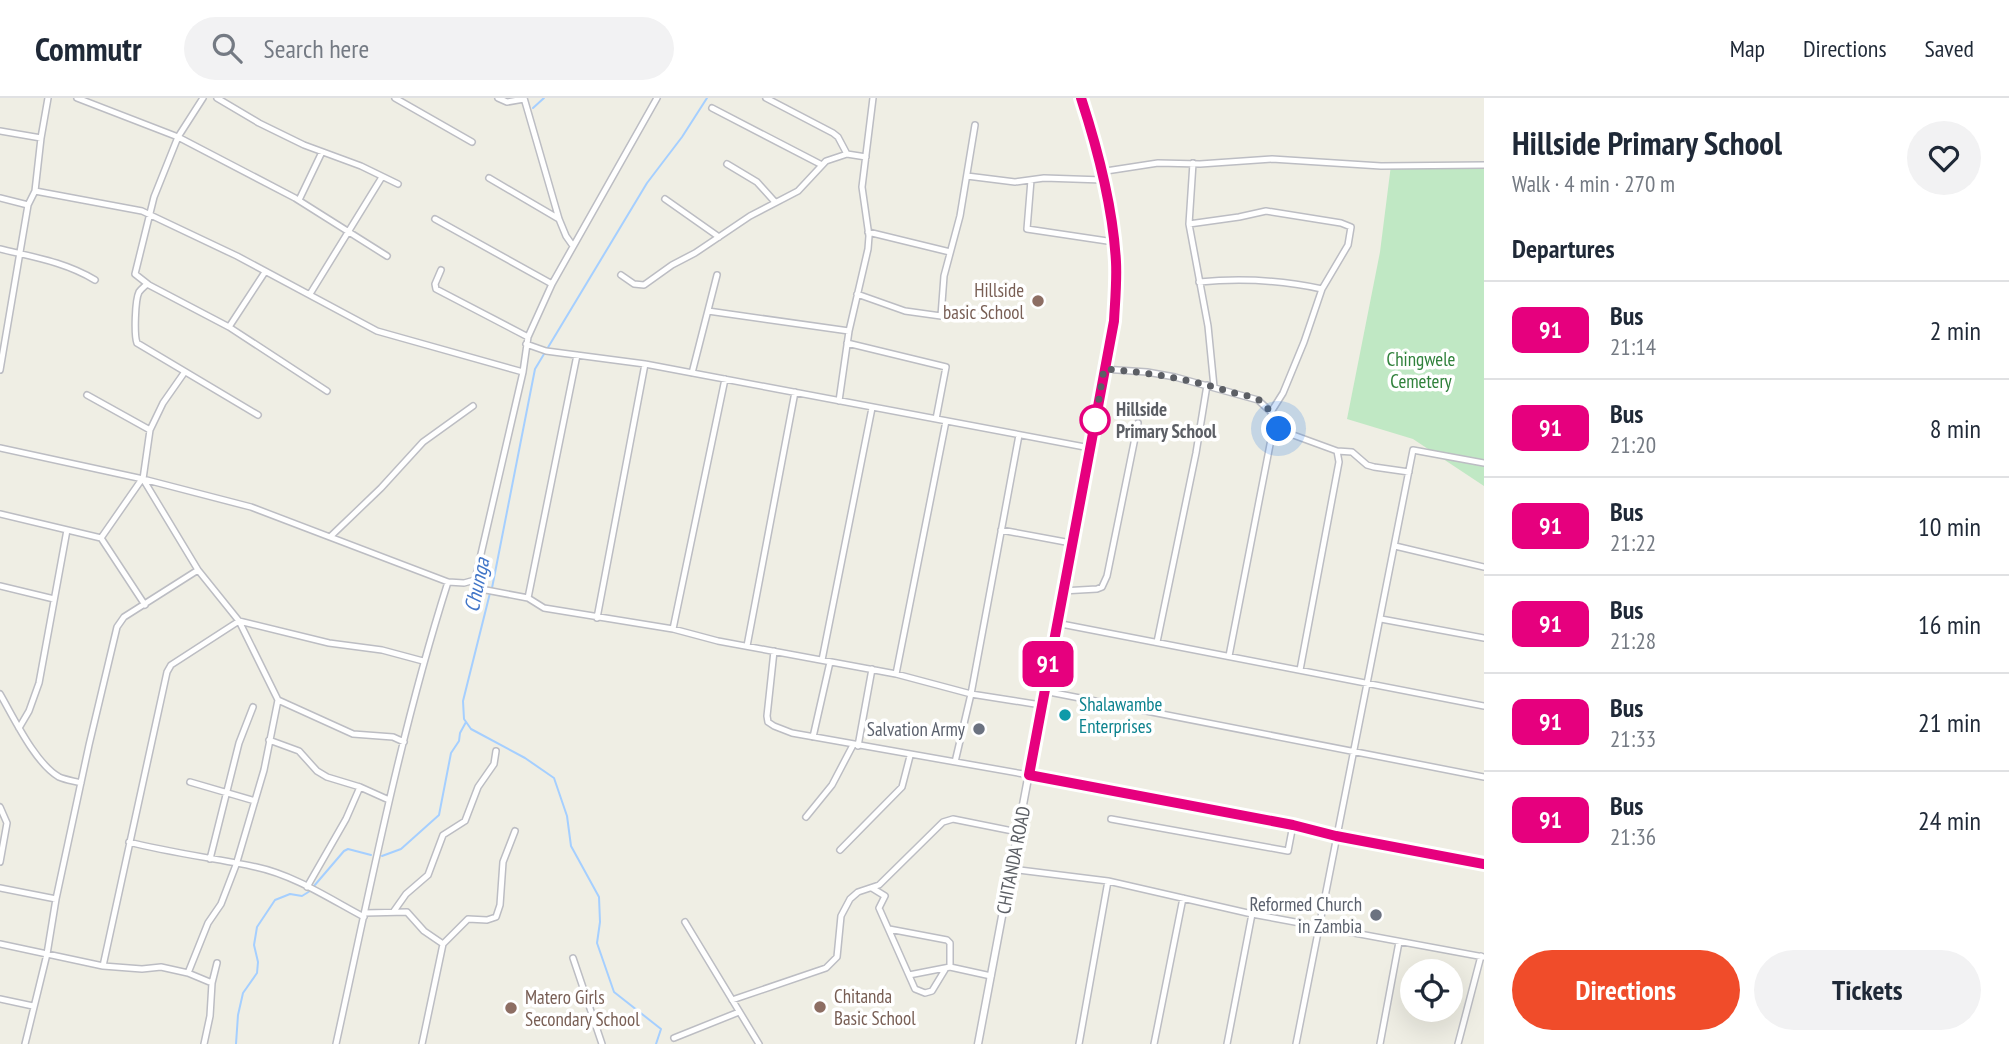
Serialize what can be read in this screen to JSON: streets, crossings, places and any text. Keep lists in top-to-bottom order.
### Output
{
  "streets": {
    "street": ["CHITANDA ROAD"]
  },
  "water": ["Chunga"],
  "parks": ["Chingwele Cemetery"],
  "places": [
    "Hillside basic School",
    "Hillside Primary School",
    "Shalawambe Enterprises",
    "Salvation Army",
    "Reformed Church in Zambia",
    "Chitanda Basic School",
    "Matero Girls Secondary School"
  ],
  "lines": ["bus line 91"],
  "page": {
    "header": "Commutr",
    "search": "Search here",
    "nav": ["Map", "Directions", "Saved"],
    "on_map": "91",
    "heading": [
      ["Hillside Primary School", "Walk · 4 min · 270 m"],
      "Departures"
    ],
    "list": [
      {
        "mark": "91",
        "name": "Bus",
        "note": "21:14",
        "value": "2 min"
      },
      {
        "mark": "91",
        "name": "Bus",
        "note": "21:20",
        "value": "8 min"
      },
      {
        "mark": "91",
        "name": "Bus",
        "note": "21:22",
        "value": "10 min"
      },
      {
        "mark": "91",
        "name": "Bus",
        "note": "21:28",
        "value": "16 min"
      },
      {
        "mark": "91",
        "name": "Bus",
        "note": "21:33",
        "value": "21 min"
      },
      {
        "mark": "91",
        "name": "Bus",
        "note": "21:36",
        "value": "24 min"
      }
    ],
    "buttons": ["Directions", "Tickets"]
  }
}
